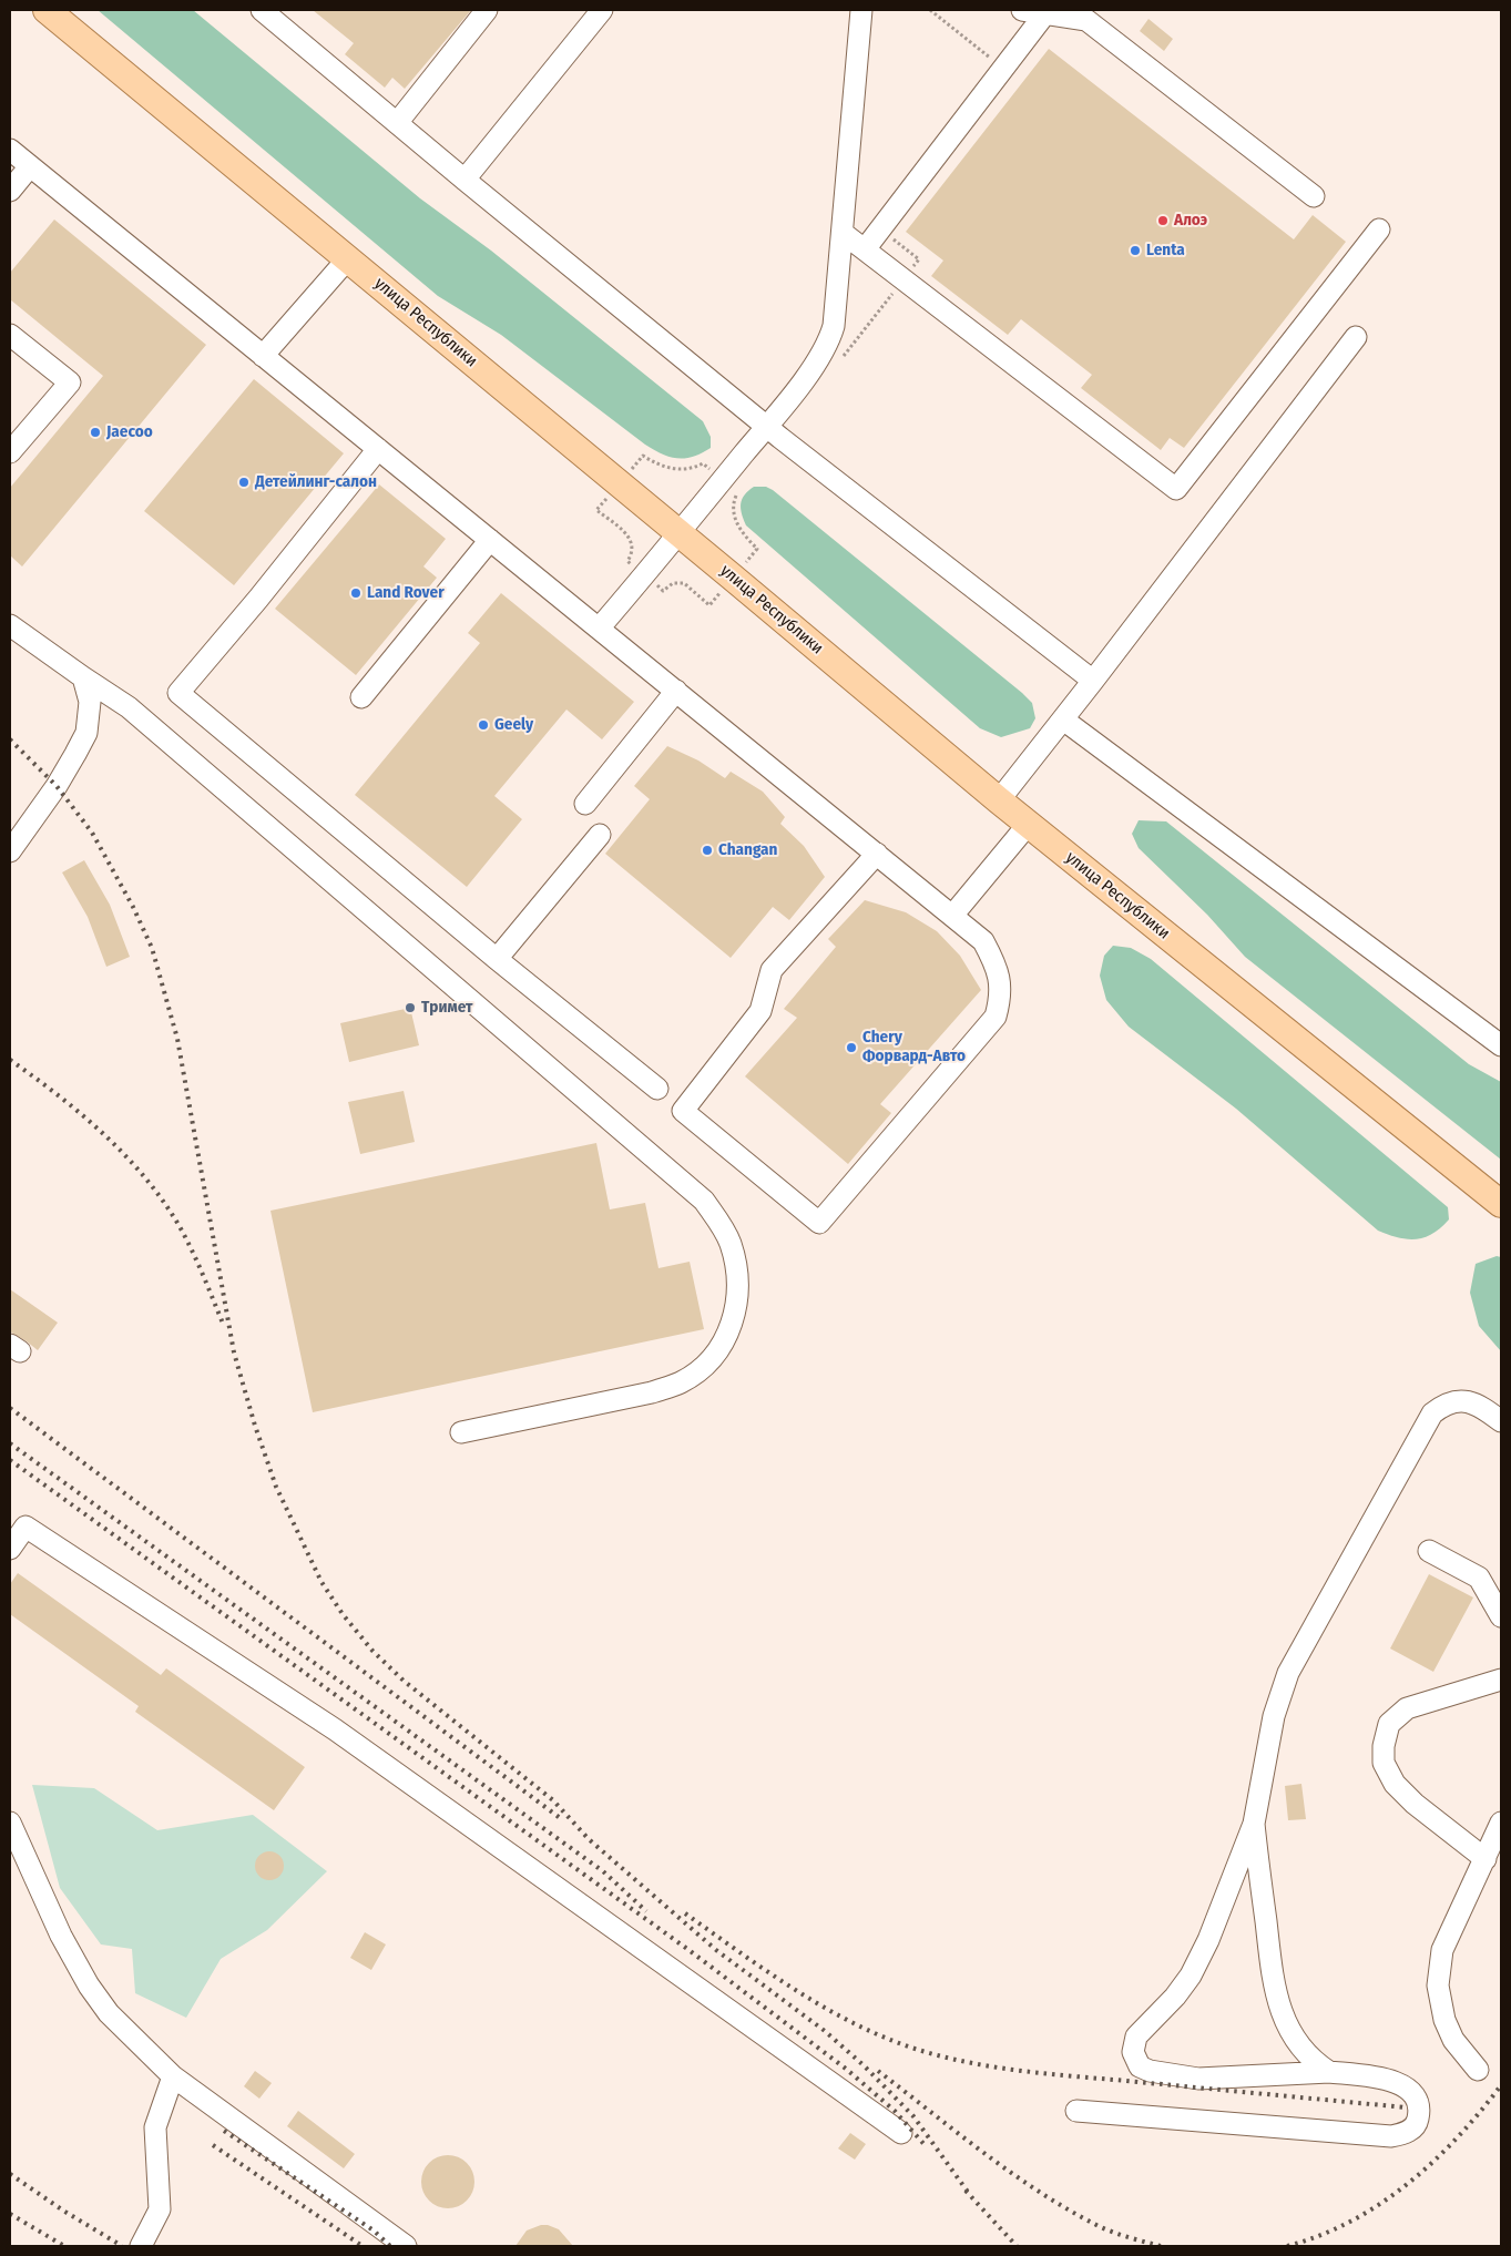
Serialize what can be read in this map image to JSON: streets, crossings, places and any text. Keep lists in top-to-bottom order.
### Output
{
  "streets": {
    "main road": ["улица Республики"]
  },
  "places": [
    "Алоэ",
    "Lenta",
    "Jaecoo",
    "Детейлинг-салон",
    "Land Rover",
    "Geely",
    "Changan",
    "Тримет",
    "Chery Форвард-Авто"
  ]
}
